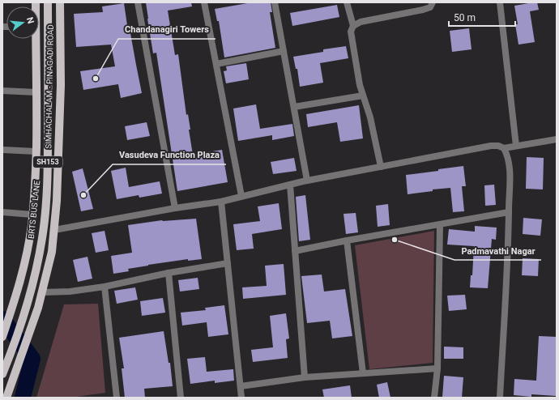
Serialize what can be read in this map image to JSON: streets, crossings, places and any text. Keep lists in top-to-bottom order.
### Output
{
  "streets": {
    "main road": ["SIMHACHALAM - PINAGADI ROAD", "SH153", "BRTS BUS LANE"]
  },
  "places": ["Chandanagiri Towers", "Vasudeva Function Plaza", "Padmavathi Nagar"],
  "scale_bar": "50 m",
  "north": "right"
}
